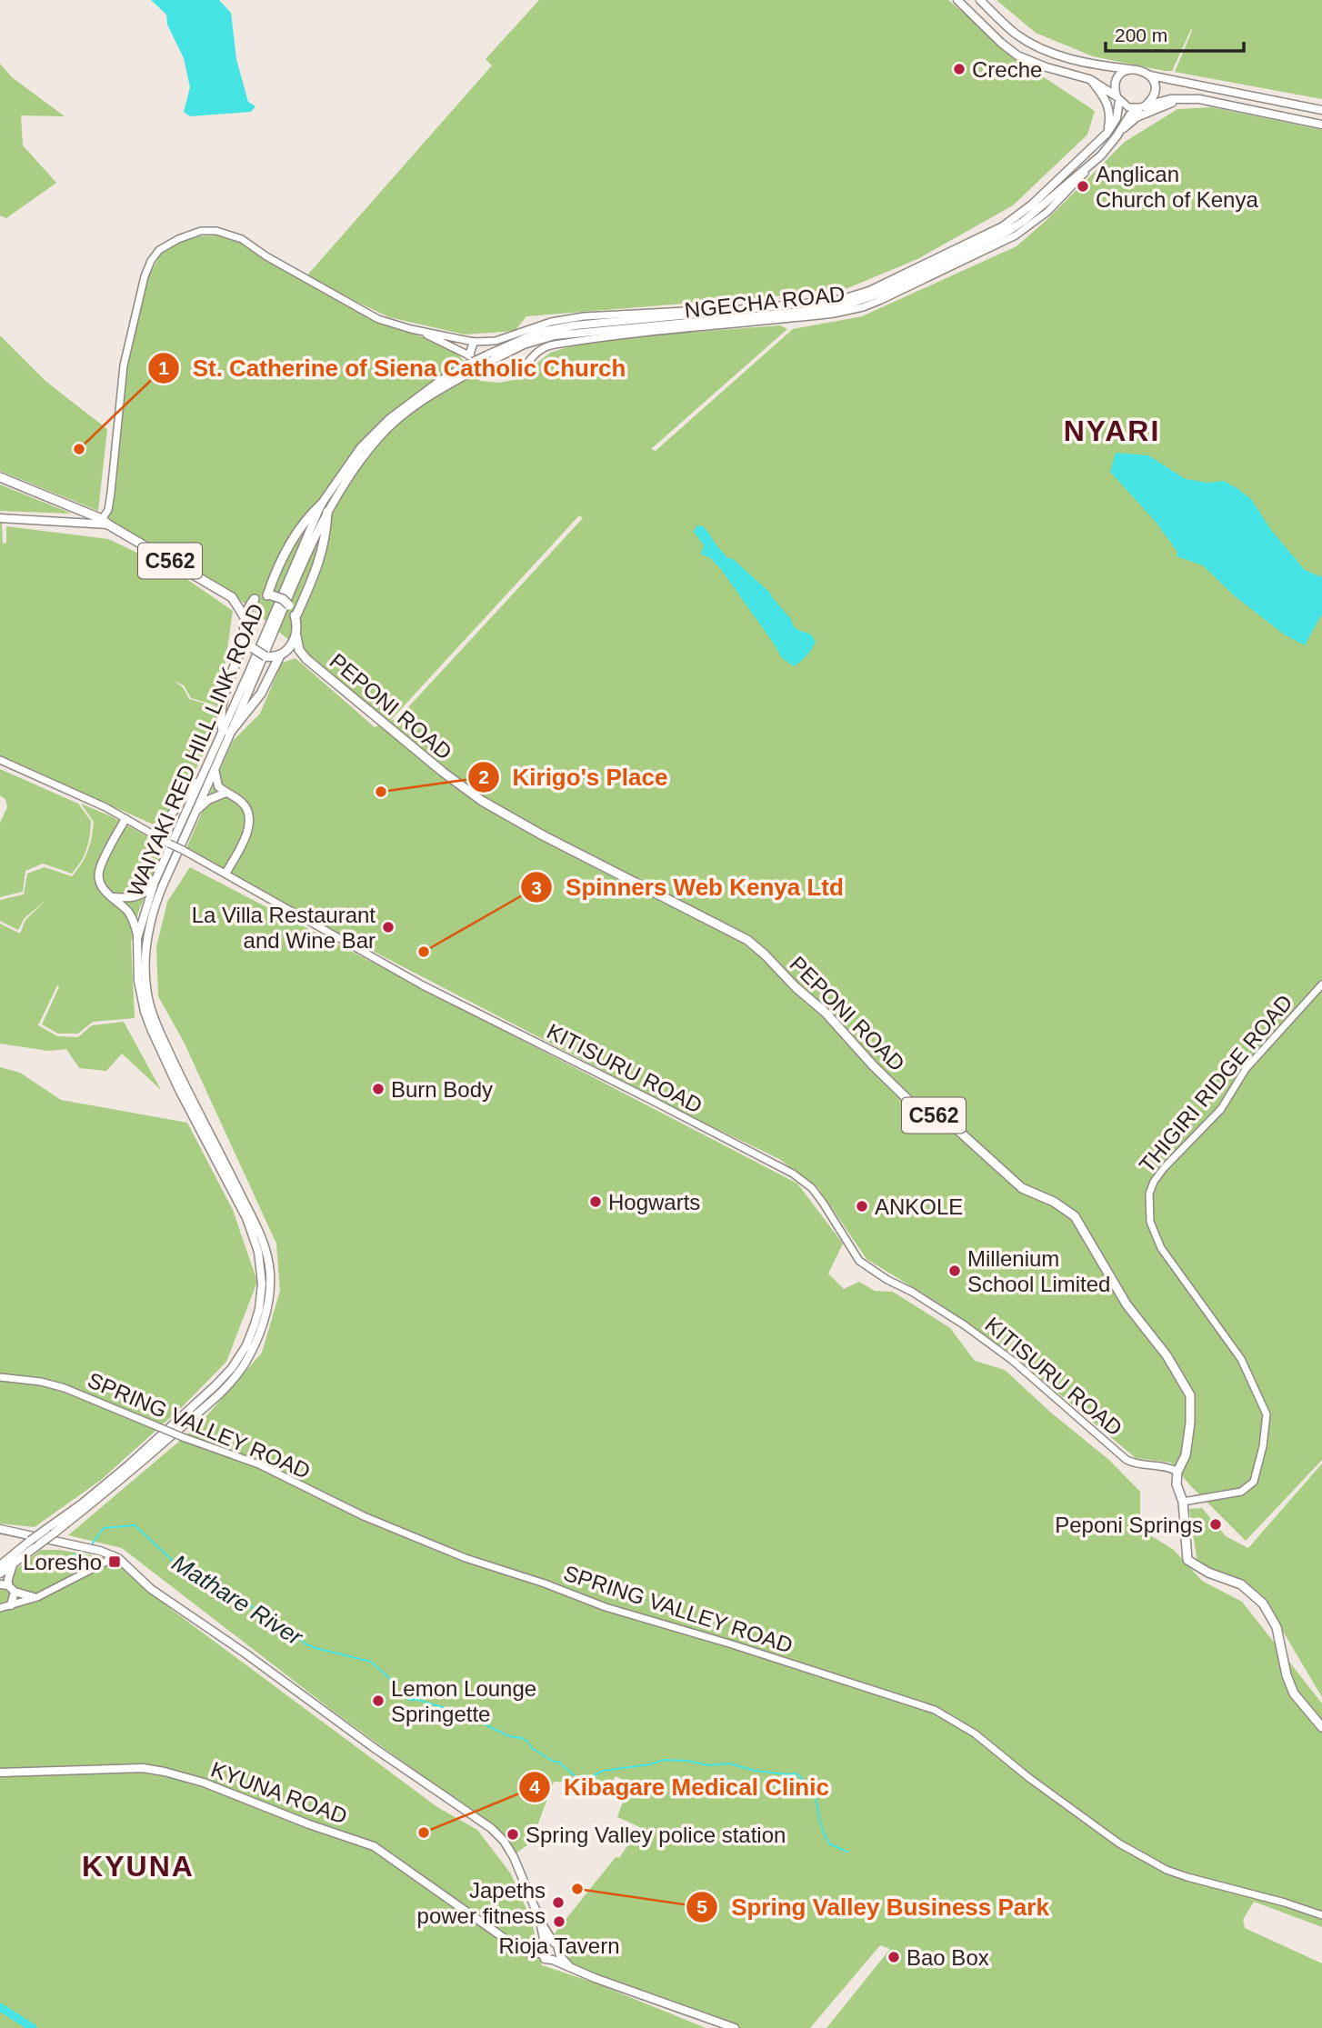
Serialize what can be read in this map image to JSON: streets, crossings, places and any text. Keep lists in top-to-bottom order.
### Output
{
  "streets": {
    "main road": [
      "C562",
      "PEPONI ROAD",
      "WAIYAKI RED HILL LINK ROAD",
      "KYUNA ROAD"
    ],
    "street": [
      "NGECHA ROAD",
      "KITISURU ROAD",
      "THIGIRI RIDGE ROAD",
      "SPRING VALLEY ROAD"
    ]
  },
  "crossings": [
    ["NGECHA ROAD", "C562"],
    ["NGECHA ROAD", "WAIYAKI RED HILL LINK ROAD"],
    ["C562", "PEPONI ROAD"],
    ["PEPONI ROAD", "KITISURU ROAD"],
    ["PEPONI ROAD", "THIGIRI RIDGE ROAD"]
  ],
  "districts": ["NYARI", "KYUNA"],
  "water": ["Mathare River"],
  "places": {
    "other": [
      "Creche",
      "Anglican Church of Kenya",
      "St. Catherine of Siena Catholic Church",
      "Kirigo's Place",
      "La Villa Restaurant and Wine Bar",
      "Spinners Web Kenya Ltd",
      "Burn Body",
      "Hogwarts",
      "ANKOLE",
      "Millenium School Limited",
      "Peponi Springs",
      "Lemon Lounge Springette",
      "Kibagare Medical Clinic",
      "Spring Valley police station",
      "Spring Valley Business Park",
      "Japeths power fitness",
      "Rioja Tavern",
      "Bao Box"
    ],
    "transit": ["Loresho"]
  },
  "scale_bar": "200 m"
}
